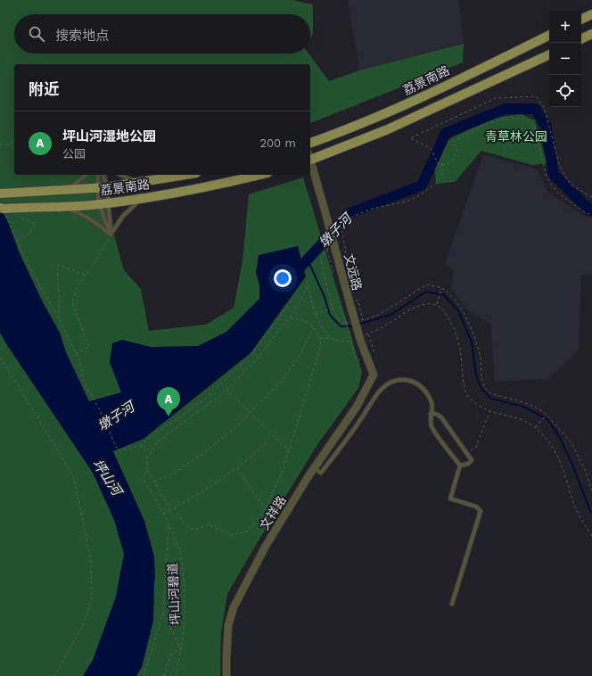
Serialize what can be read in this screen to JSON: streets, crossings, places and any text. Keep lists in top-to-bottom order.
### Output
{
  "streets": {
    "main road": ["荔景南路"],
    "street": ["文远路", "文祥路"],
    "path": ["坪山河碧道"]
  },
  "crossings": [
    ["文远路", "文祥路"]
  ],
  "water": ["墩子河", "坪山河"],
  "parks": ["青草林公园"],
  "page": {
    "map_buttons": ["+", "−"],
    "search": "搜索地点",
    "heading": "附近",
    "list": [
      {
        "mark": "A",
        "name": "坪山河湿地公园",
        "note": "公园",
        "value": "200 m"
      }
    ],
    "pins": "A"
  }
}
